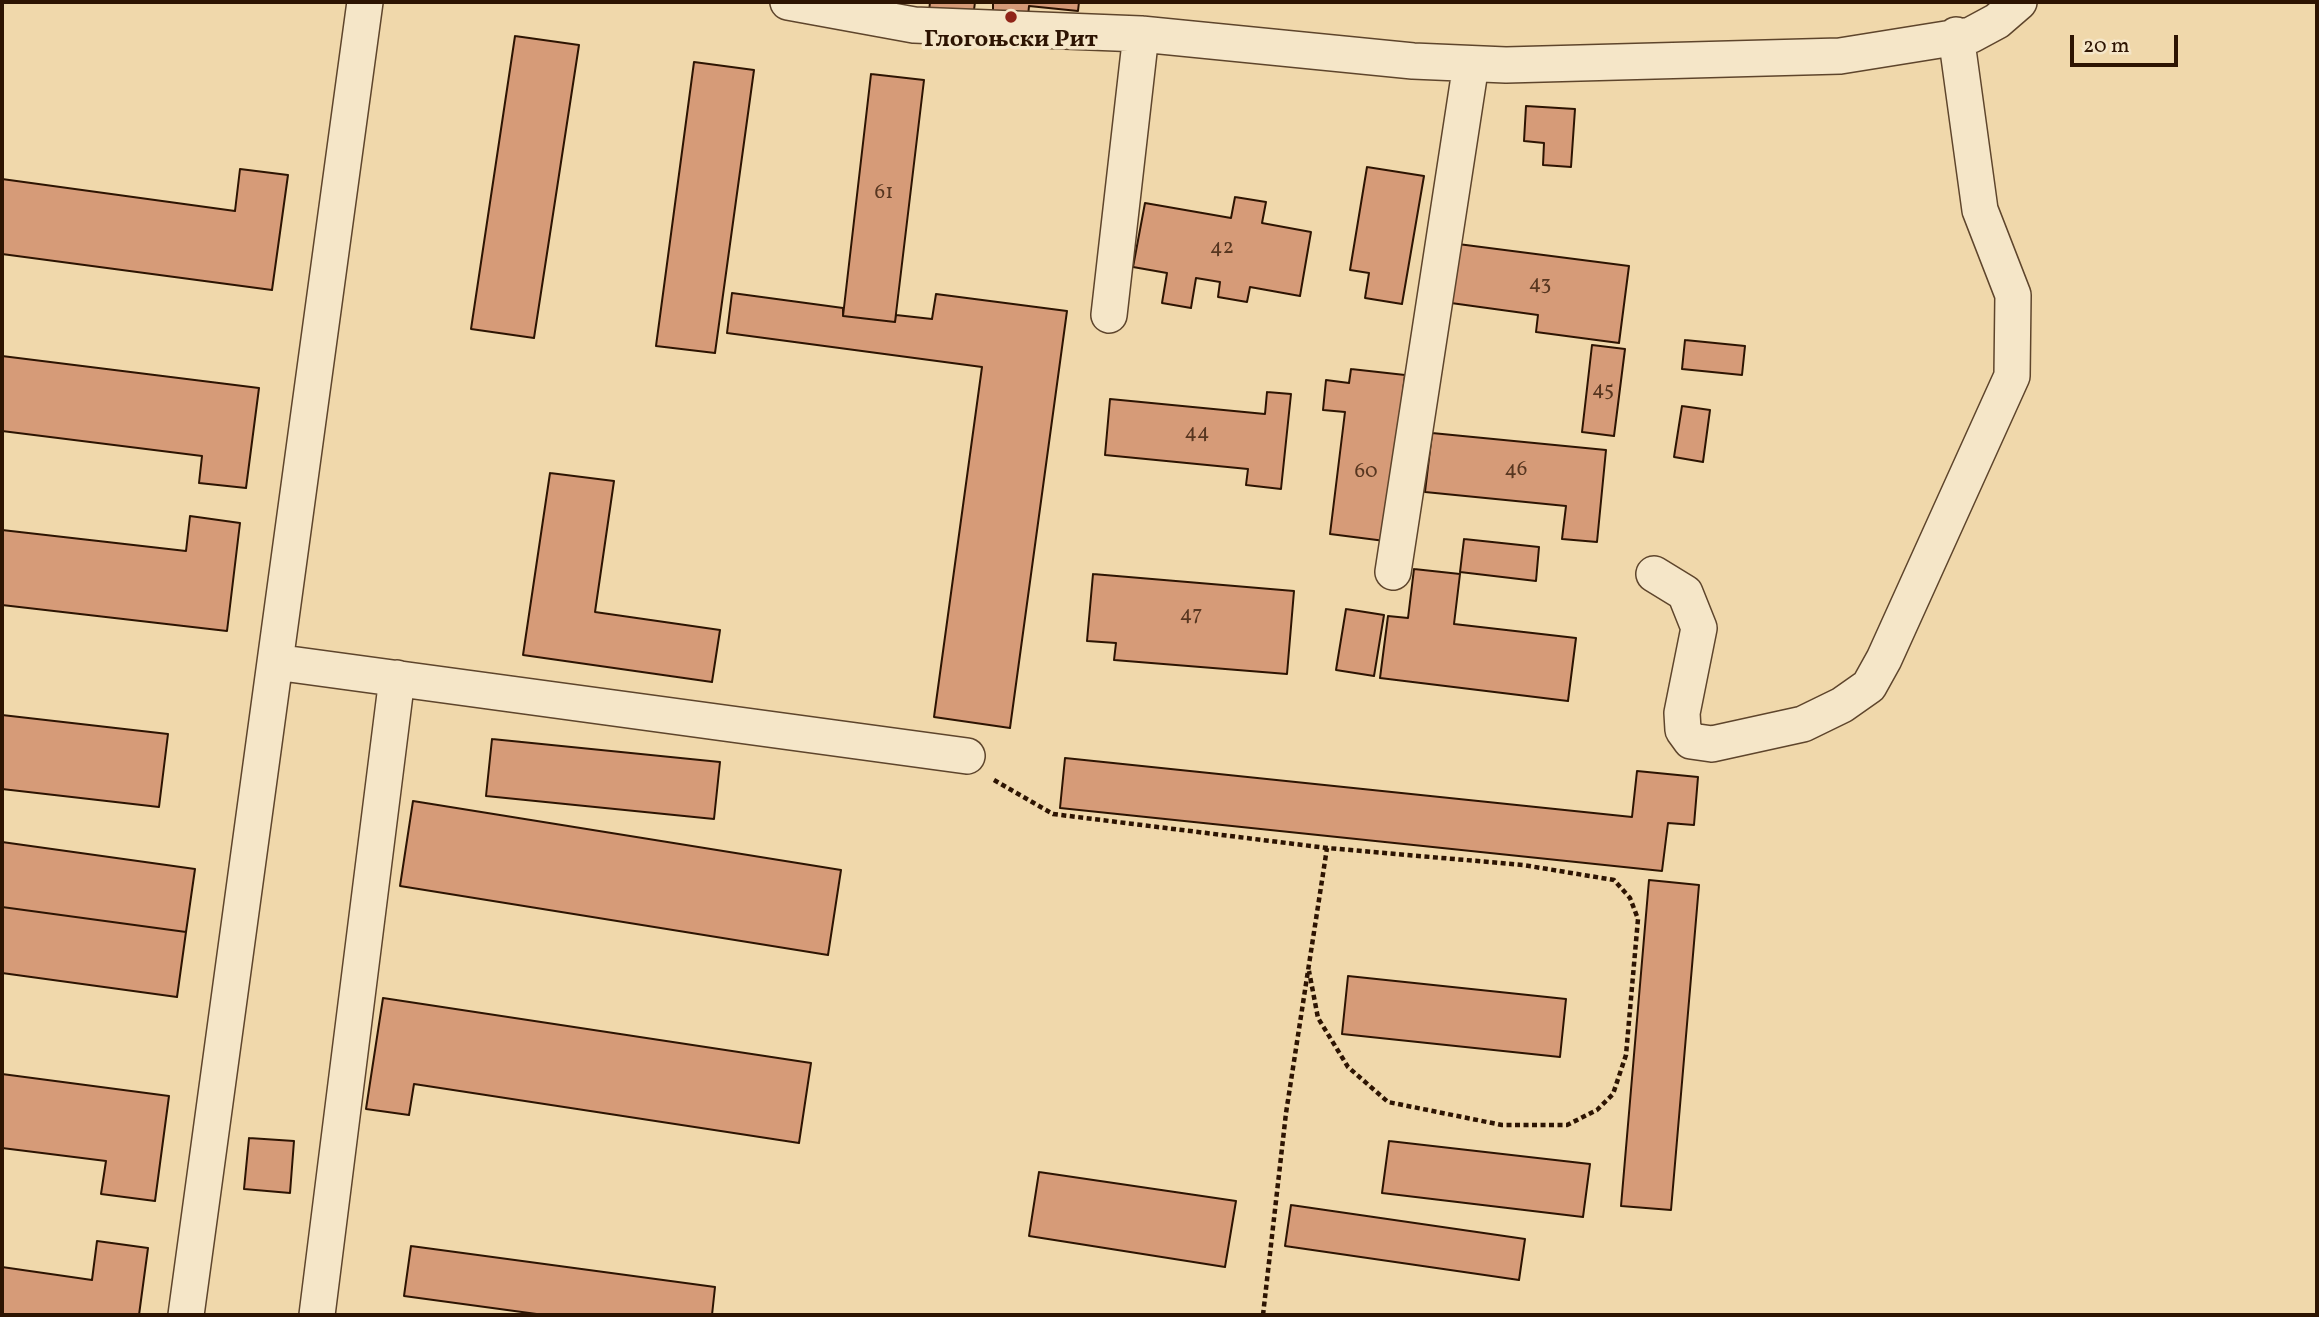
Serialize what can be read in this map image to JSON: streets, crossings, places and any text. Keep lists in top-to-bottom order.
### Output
{
  "places": ["Глогоњски Рит"],
  "house_numbers": [
    "61",
    "42",
    "43",
    "45",
    "44",
    "46",
    "60",
    "47"
  ],
  "scale_bar": "20 m"
}
